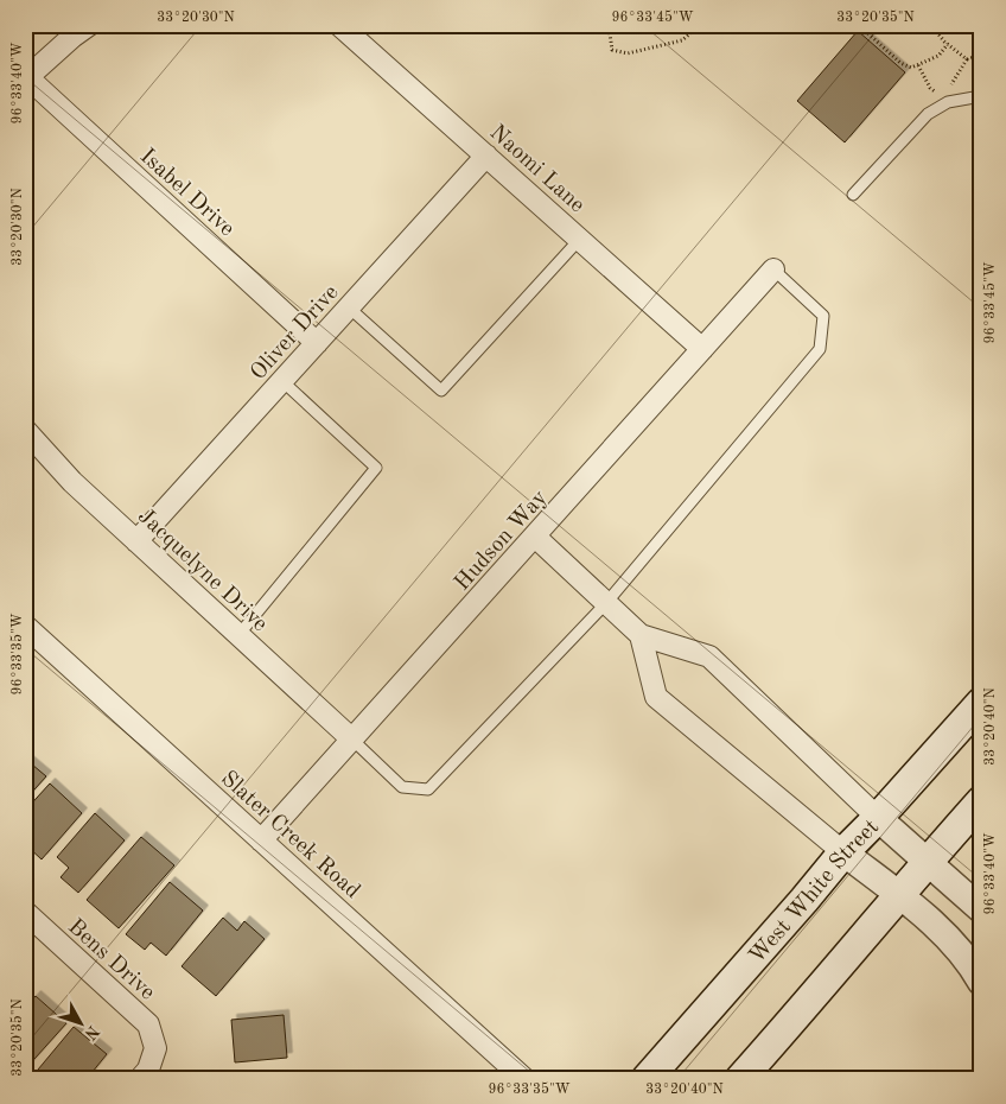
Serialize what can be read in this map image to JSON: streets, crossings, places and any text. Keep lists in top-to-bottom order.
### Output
{
  "streets": {
    "main road": ["West White Street"],
    "street": [
      "Naomi Lane",
      "Isabel Drive",
      "Oliver Drive",
      "Hudson Way",
      "Jacquelyne Drive",
      "Slater Creek Road",
      "Bens Drive"
    ]
  },
  "crossings": [
    ["Naomi Lane", "Oliver Drive"],
    ["Naomi Lane", "Hudson Way"],
    ["Isabel Drive", "Oliver Drive"],
    ["Oliver Drive", "Jacquelyne Drive"],
    ["Hudson Way", "Jacquelyne Drive"],
    ["Hudson Way", "Slater Creek Road"]
  ],
  "north": "bottom right",
  "coordinates": [
    "33°20'30\"N",
    "96°33'45\"W",
    "33°20'35\"N",
    "96°33'40\"W",
    "96°33'35\"W",
    "33°20'40\"N"
  ]
}
